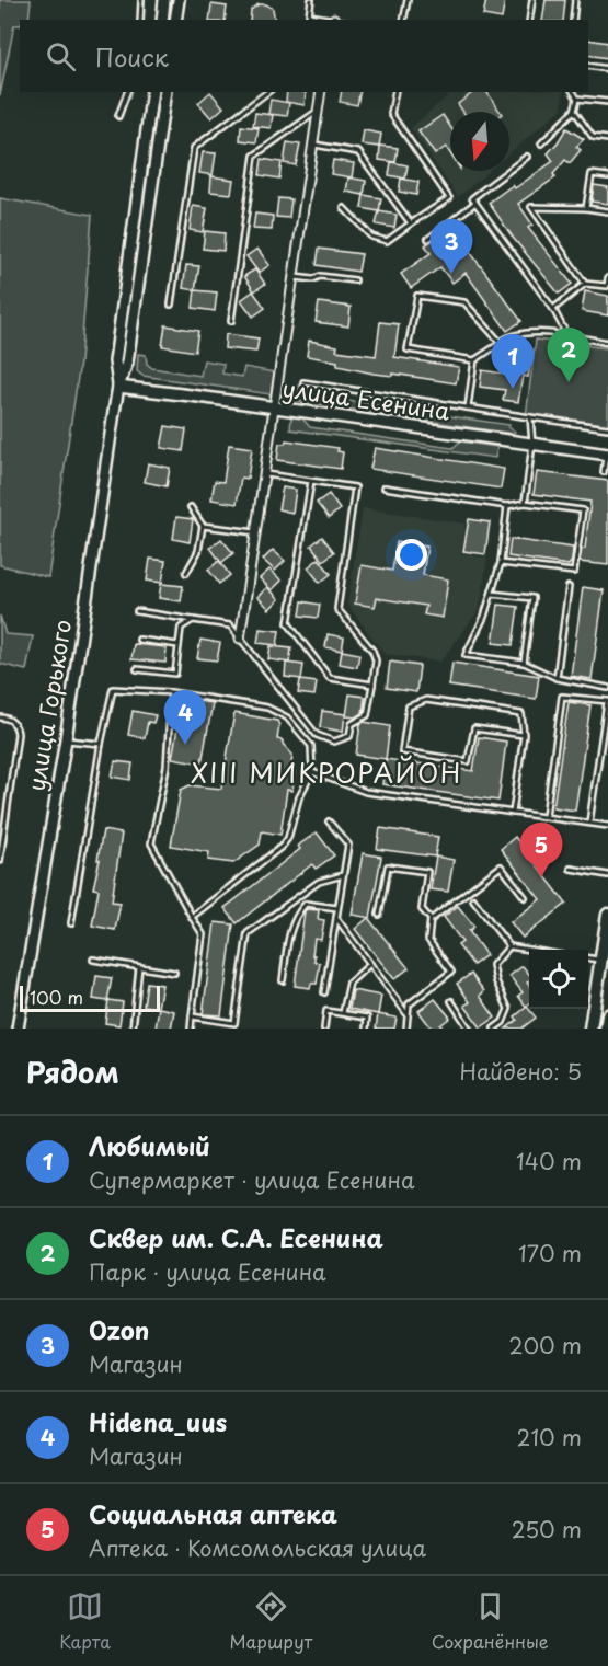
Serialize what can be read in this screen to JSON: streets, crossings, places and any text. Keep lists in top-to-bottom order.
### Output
{
  "streets": {
    "main road": ["улица Есенина", "улица Горького"]
  },
  "crossings": [
    ["улица Есенина", "улица Горького"]
  ],
  "districts": ["XIII МИКРОРАЙОН"],
  "scale_bar": "100 m",
  "north": "bottom",
  "page": {
    "search": "Поиск",
    "pins": [
      "3",
      "2",
      "1",
      "4",
      "5"
    ],
    "scale": "100 m",
    "heading": ["Рядом", "Найдено: 5"],
    "list": [
      {
        "mark": "1",
        "name": "Любимый",
        "note": "Супермаркет · улица Есенина",
        "value": "140 m"
      },
      {
        "mark": "2",
        "name": "Сквер им. С.А. Есенина",
        "note": "Парк · улица Есенина",
        "value": "170 m"
      },
      {
        "mark": "3",
        "name": "Ozon",
        "note": "Магазин",
        "value": "200 m"
      },
      {
        "mark": "4",
        "name": "Hidena_uus",
        "note": "Магазин",
        "value": "210 m"
      },
      {
        "mark": "5",
        "name": "Социальная аптека",
        "note": "Аптека · Комсомольская улица",
        "value": "250 m"
      }
    ],
    "nav": ["Карта", "Маршрут", "Сохранённые"]
  }
}
